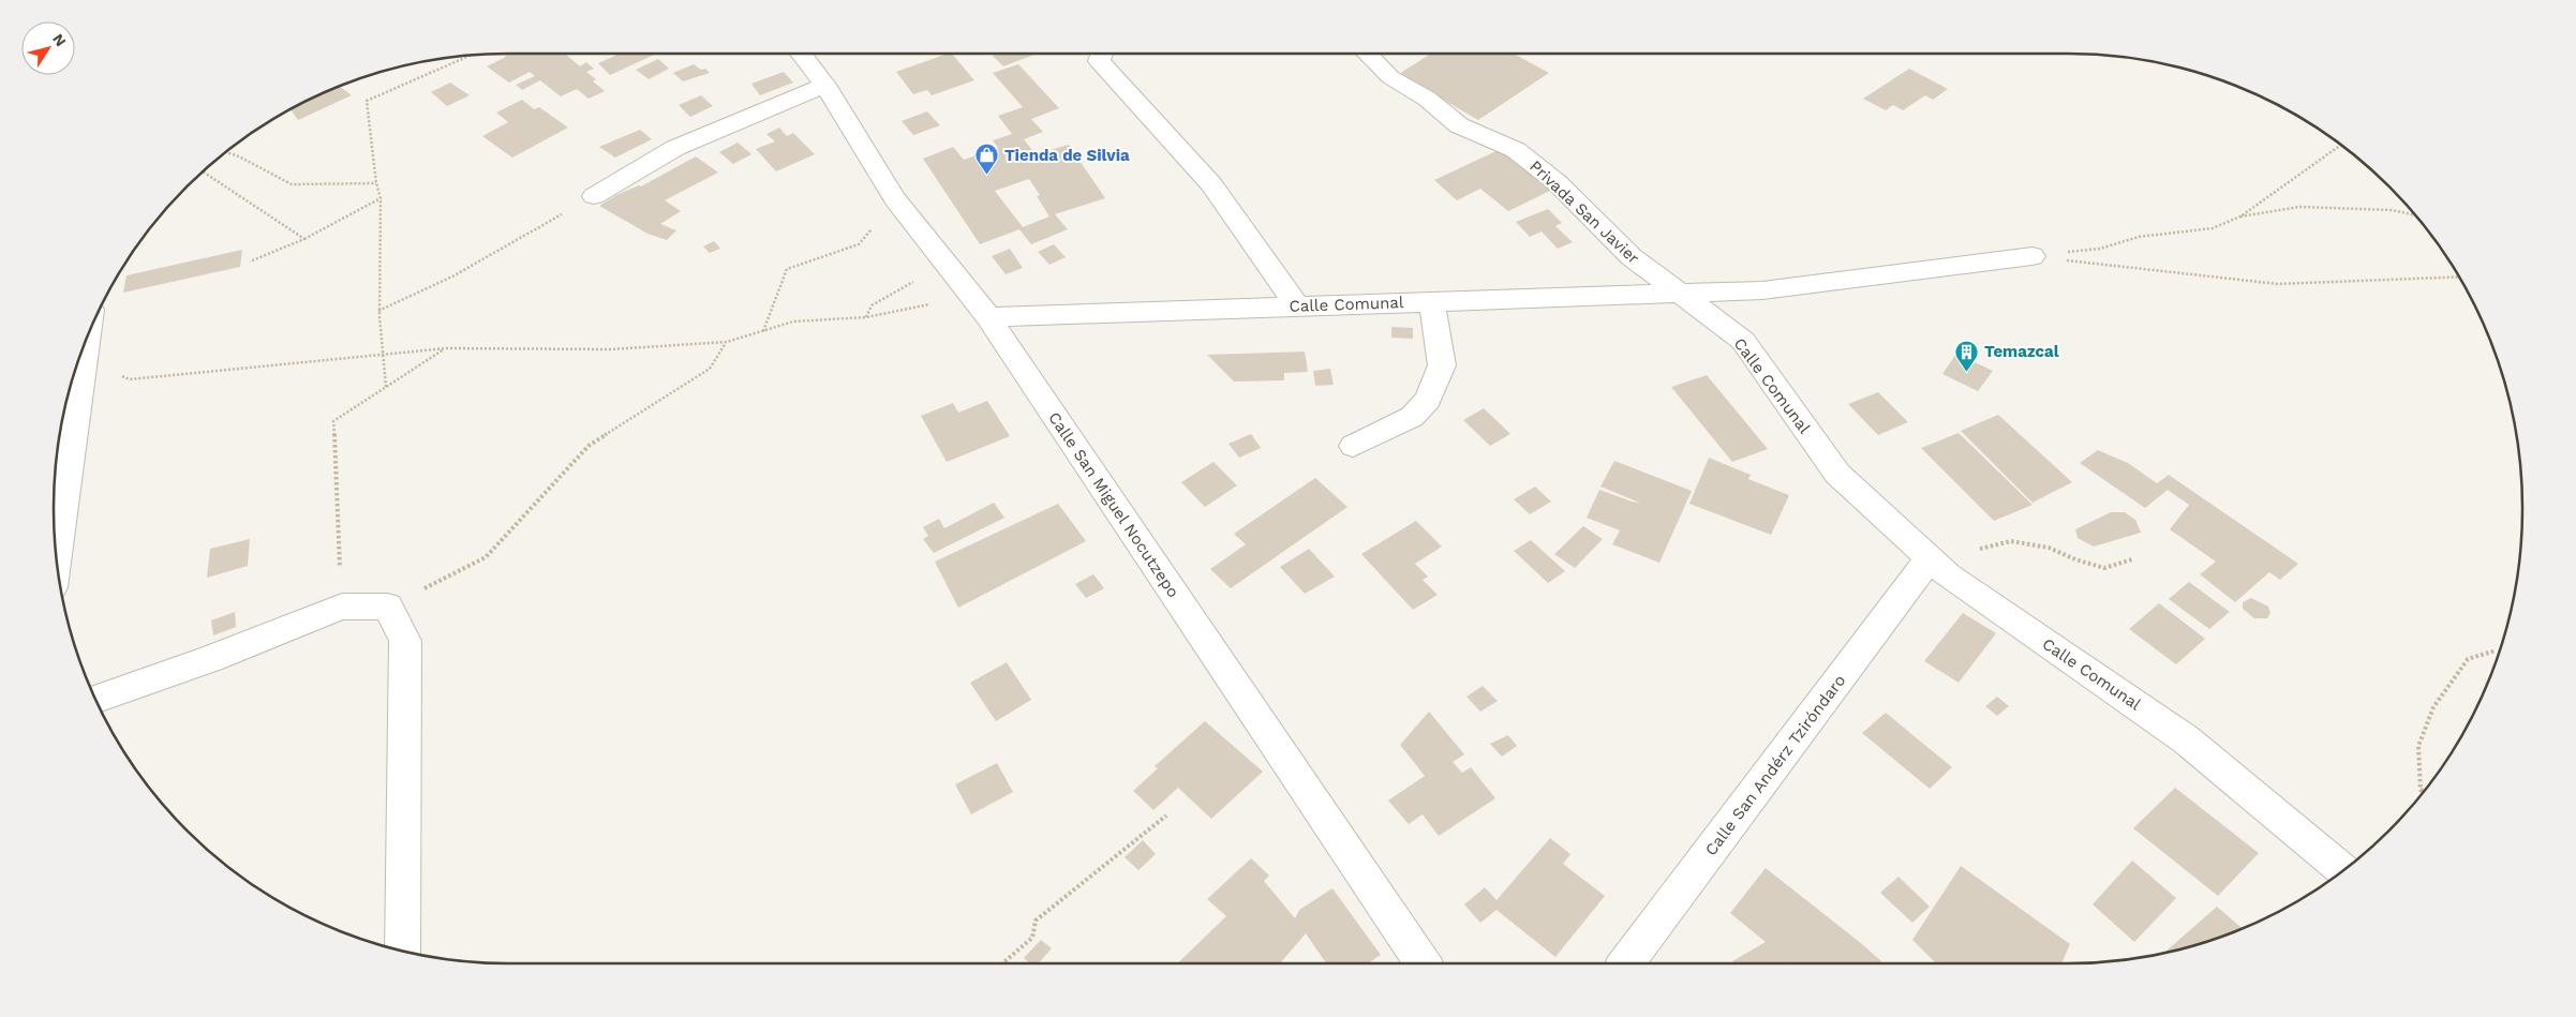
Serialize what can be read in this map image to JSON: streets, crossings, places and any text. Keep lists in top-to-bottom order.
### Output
{
  "streets": {
    "street": [
      "Privada San Javier",
      "Calle Comunal",
      "Calle San Miguel Nocutzepo",
      "Calle San Andérz Tziróndaro"
    ]
  },
  "crossings": [
    ["Privada San Javier", "Calle Comunal"],
    ["Calle Comunal", "Calle San Miguel Nocutzepo"],
    ["Calle Comunal", "Calle San Andérz Tziróndaro"]
  ],
  "places": {
    "shop": ["Tienda de Silvia"],
    "building": ["Temazcal"]
  },
  "north": "top right"
}
